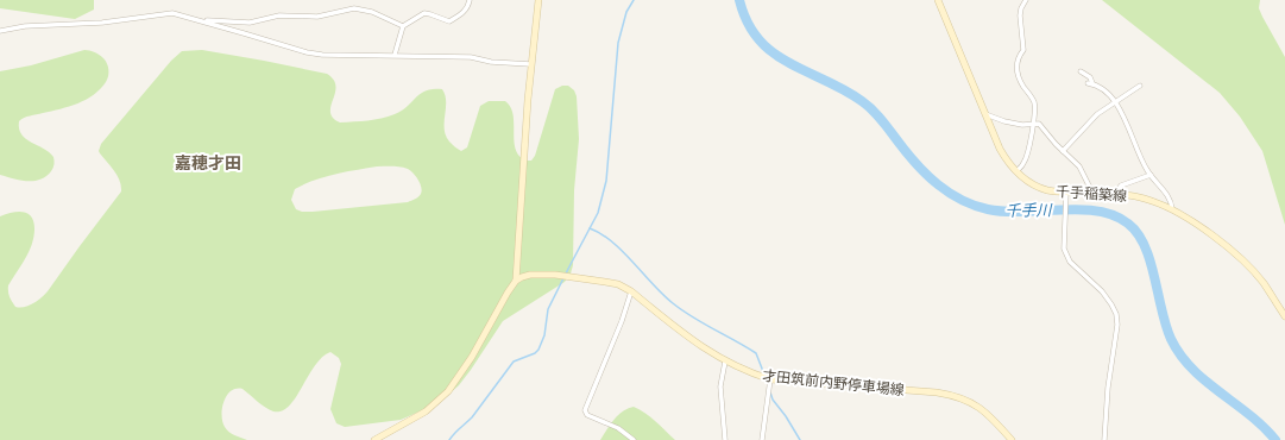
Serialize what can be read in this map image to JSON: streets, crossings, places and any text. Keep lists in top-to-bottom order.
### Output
{
  "streets": {
    "main road": ["千手稲築線", "才田筑前内野停車場線"]
  },
  "districts": ["嘉穂才田"],
  "water": ["千手川"]
}
